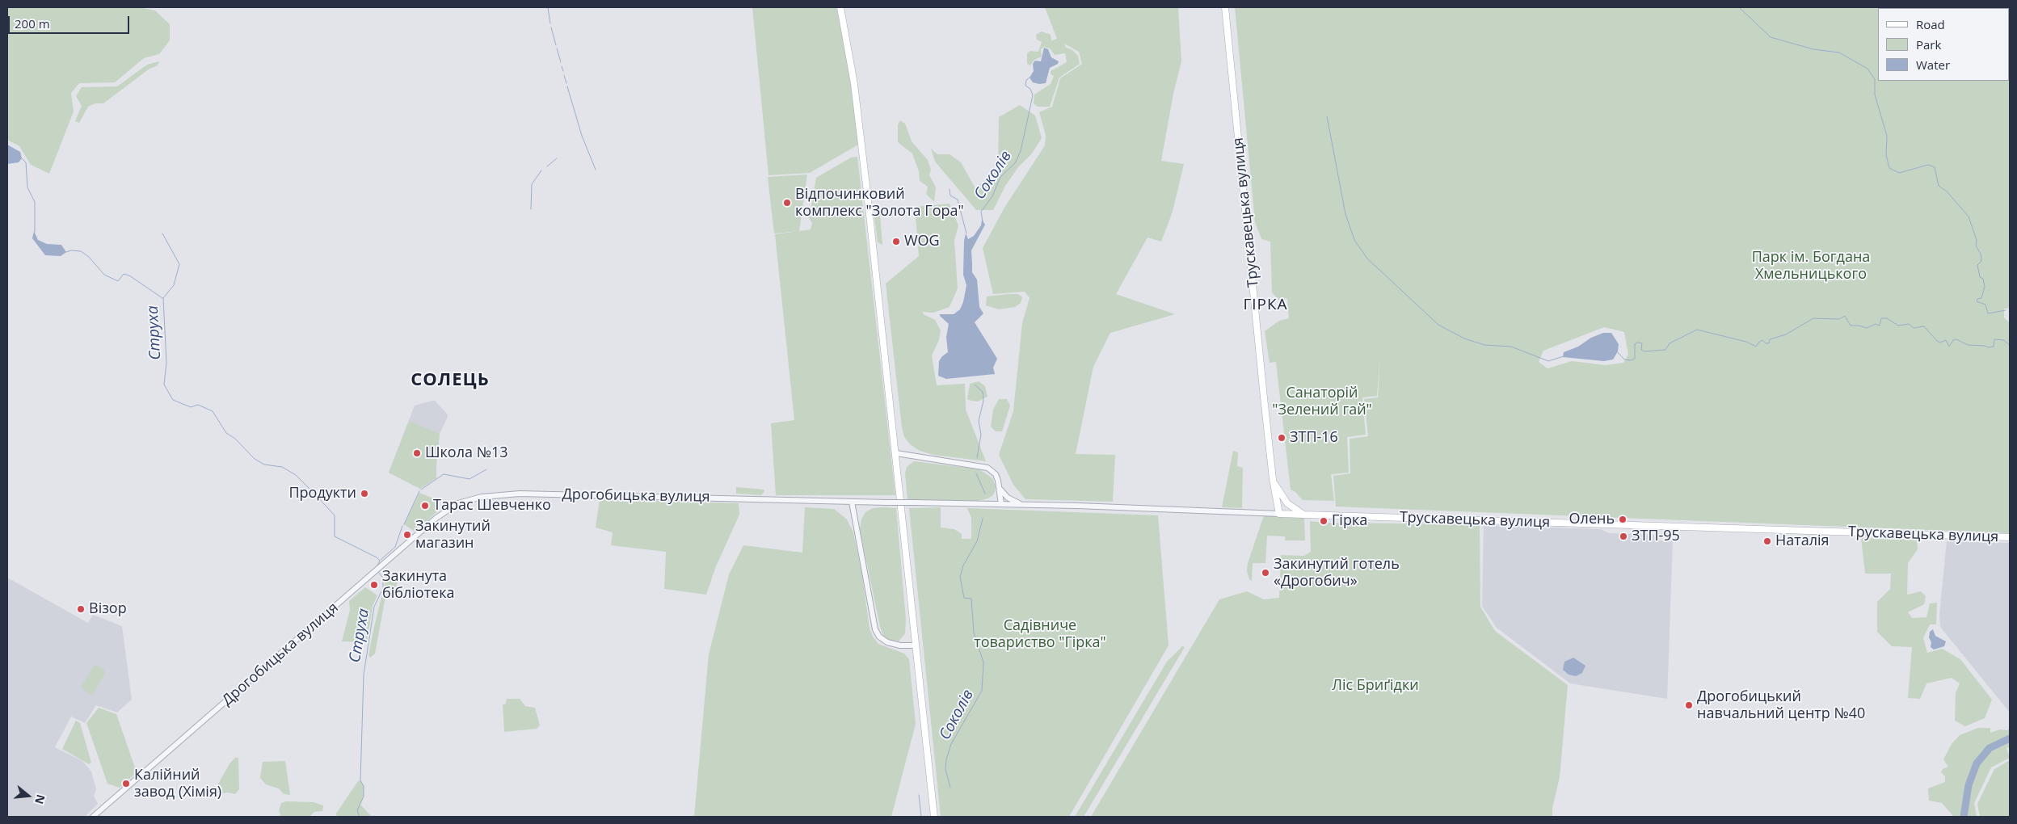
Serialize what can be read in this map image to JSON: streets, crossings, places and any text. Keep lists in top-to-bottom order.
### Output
{
  "streets": {
    "main road": ["Трускавецька вулиця"],
    "street": ["Дрогобицька вулиця"]
  },
  "crossings": [
    ["Трускавецька вулиця", "Дрогобицька вулиця"]
  ],
  "districts": ["ГІРКА", "СОЛЕЦЬ"],
  "water": ["Соколів", "Струха"],
  "parks": [
    "Парк ім. Богдана Хмельницького",
    "Санаторій \"Зелений гай\"",
    "Садівниче товариство \"Гірка\"",
    "Ліс Бриґідки"
  ],
  "places": [
    "Відпочинковий комплекс \"Золота Гора\"",
    "WOG",
    "ЗТП-16",
    "Школа №13",
    "Продукти",
    "Тарас Шевченко",
    "Олень",
    "Гірка",
    "Закинутий магазин",
    "ЗТП-95",
    "Наталія",
    "Закинутий готель «Дрогобич»",
    "Закинута бібліотека",
    "Візор",
    "Дрогобицький навчальний центр №40",
    "Калійний завод (Хімія)"
  ],
  "legend": ["Road", "Park", "Water"],
  "scale_bar": "200 m",
  "north": "right"
}
